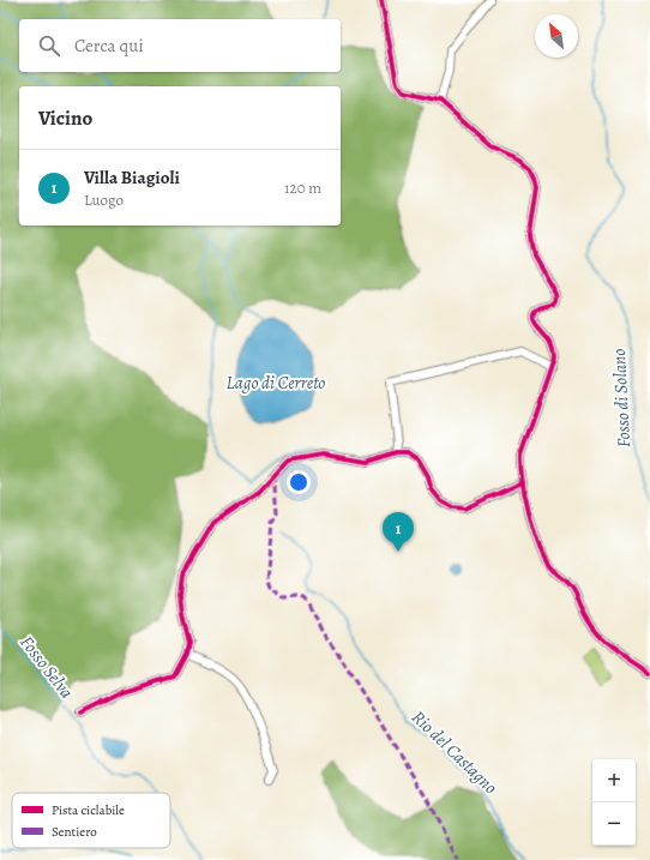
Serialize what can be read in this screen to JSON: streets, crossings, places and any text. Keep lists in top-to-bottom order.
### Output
{
  "water": [
    "Lago di Cerreto",
    "Fosso di Solano",
    "Fosso Selva",
    "Rio del Castagno"
  ],
  "legend": ["Pista ciclabile", "Sentiero"],
  "north": "top left",
  "page": {
    "search": "Cerca qui",
    "heading": "Vicino",
    "list": [
      {
        "mark": "1",
        "name": "Villa Biagioli",
        "note": "Luogo",
        "value": "120 m"
      }
    ],
    "pins": "1",
    "map_buttons": ["+", "−"]
  }
}
